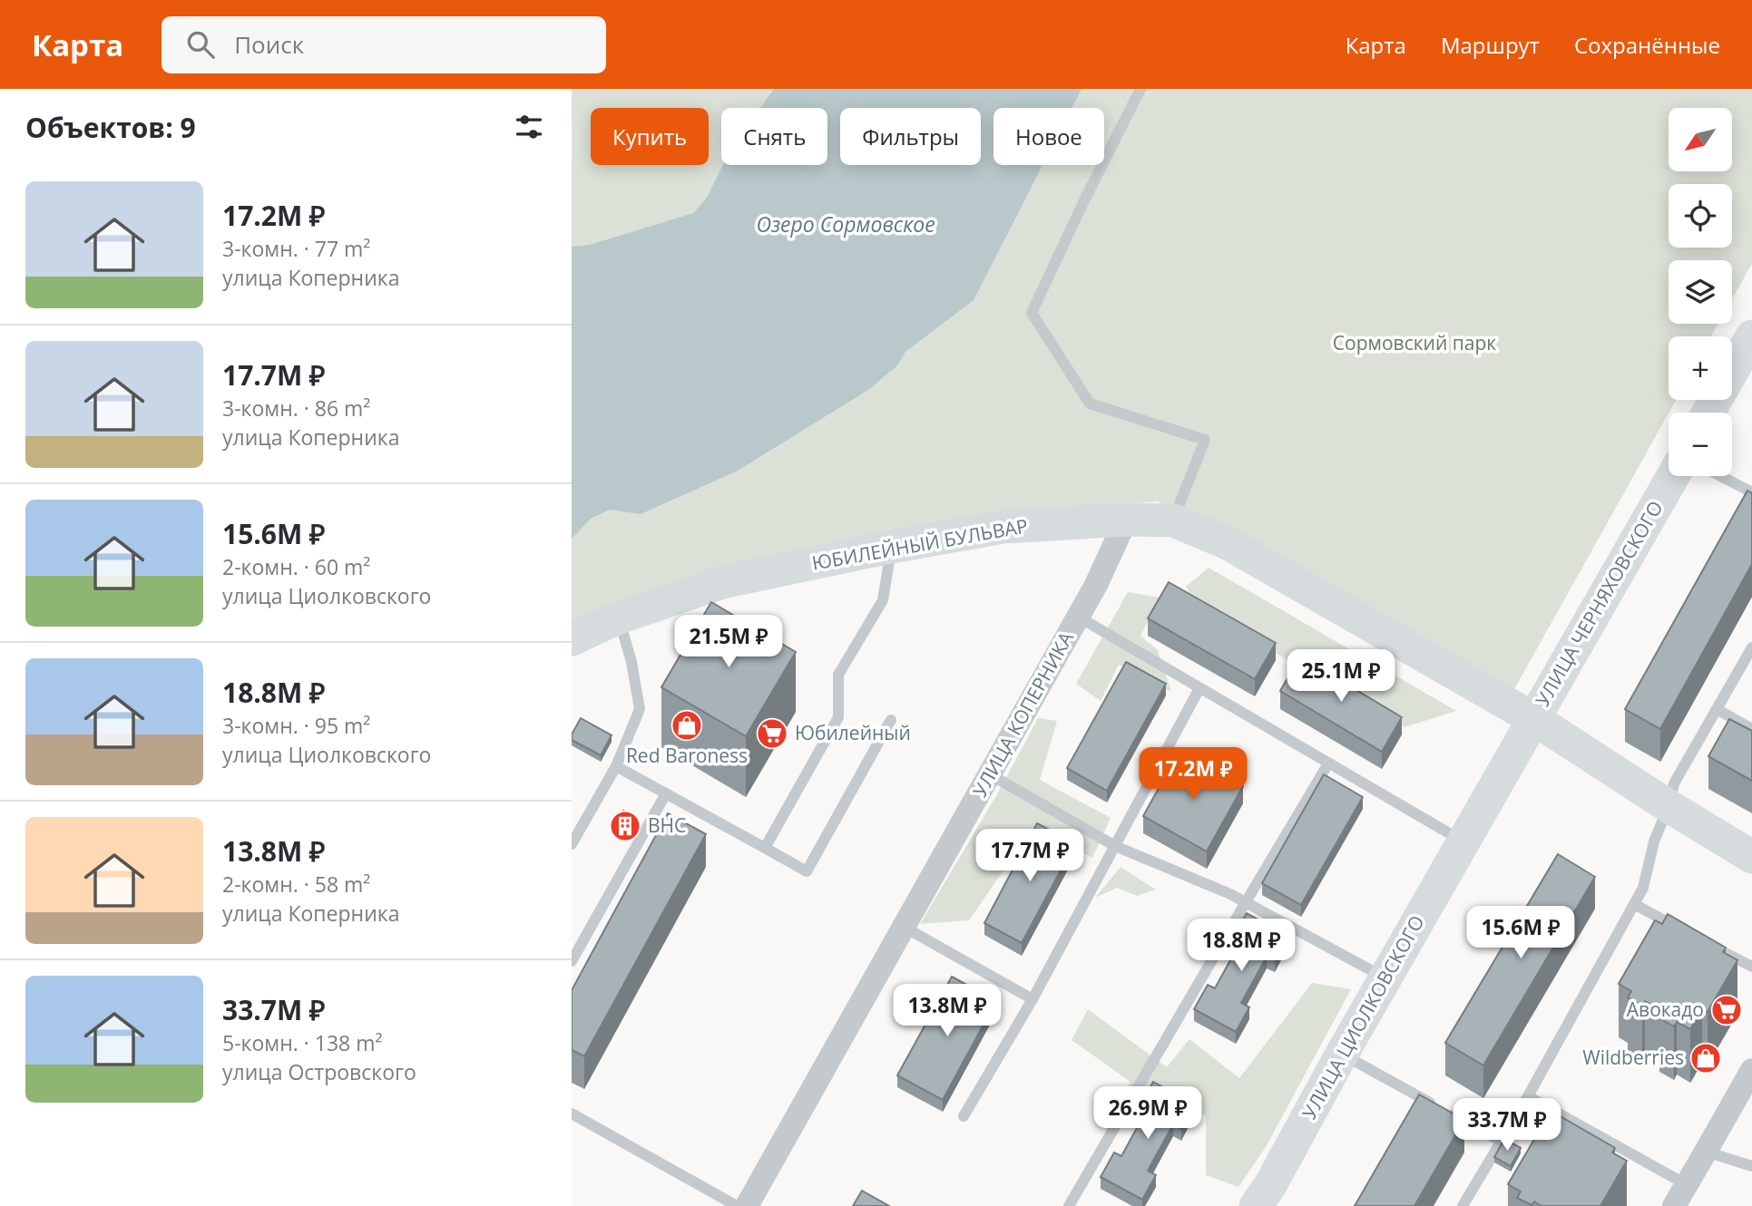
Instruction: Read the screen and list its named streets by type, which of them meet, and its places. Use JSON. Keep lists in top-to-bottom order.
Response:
{
  "streets": {
    "street": [
      "ЮБИЛЕЙНЫЙ БУЛЬВАР",
      "УЛИЦА ЧЕРНЯХОВСКОГО",
      "УЛИЦА КОПЕРНИКА",
      "УЛИЦА ЦИОЛКОВСКОГО"
    ]
  },
  "crossings": [
    ["ЮБИЛЕЙНЫЙ БУЛЬВАР", "УЛИЦА ЧЕРНЯХОВСКОГО"],
    ["ЮБИЛЕЙНЫЙ БУЛЬВАР", "УЛИЦА КОПЕРНИКА"],
    ["ЮБИЛЕЙНЫЙ БУЛЬВАР", "УЛИЦА ЦИОЛКОВСКОГО"],
    ["УЛИЦА ЧЕРНЯХОВСКОГО", "УЛИЦА ЦИОЛКОВСКОГО"]
  ],
  "water": ["Озеро Сормовское"],
  "parks": ["Сормовский парк"],
  "places": {
    "shop": ["Red Baroness", "Wildberries"],
    "supermarket": ["Юбилейный", "Авокадо"],
    "building": ["ВНС"]
  },
  "north": "bottom left",
  "page": {
    "header": "Карта",
    "search": "Поиск",
    "nav": ["Карта", "Маршрут", "Сохранённые"],
    "heading": "Объектов: 9",
    "map_buttons": ["+", "−"],
    "chip": [
      "Купить",
      "Снять",
      "Фильтры",
      "Новое"
    ],
    "list": [
      {
        "name": "17.2M ₽",
        "note": "3-комн. · 77 m² · улица Коперника"
      },
      {
        "name": "17.7M ₽",
        "note": "3-комн. · 86 m² · улица Коперника"
      },
      {
        "name": "15.6M ₽",
        "note": "2-комн. · 60 m² · улица Циолковского"
      },
      {
        "name": "18.8M ₽",
        "note": "3-комн. · 95 m² · улица Циолковского"
      },
      {
        "name": "13.8M ₽",
        "note": "2-комн. · 58 m² · улица Коперника"
      },
      {
        "name": "33.7M ₽",
        "note": "5-комн. · 138 m² · улица Островского"
      }
    ],
    "price": [
      "21.5M ₽",
      "25.1M ₽",
      "17.2M ₽",
      "17.7M ₽",
      "15.6M ₽",
      "18.8M ₽",
      "13.8M ₽",
      "26.9M ₽",
      "33.7M ₽"
    ]
  }
}
